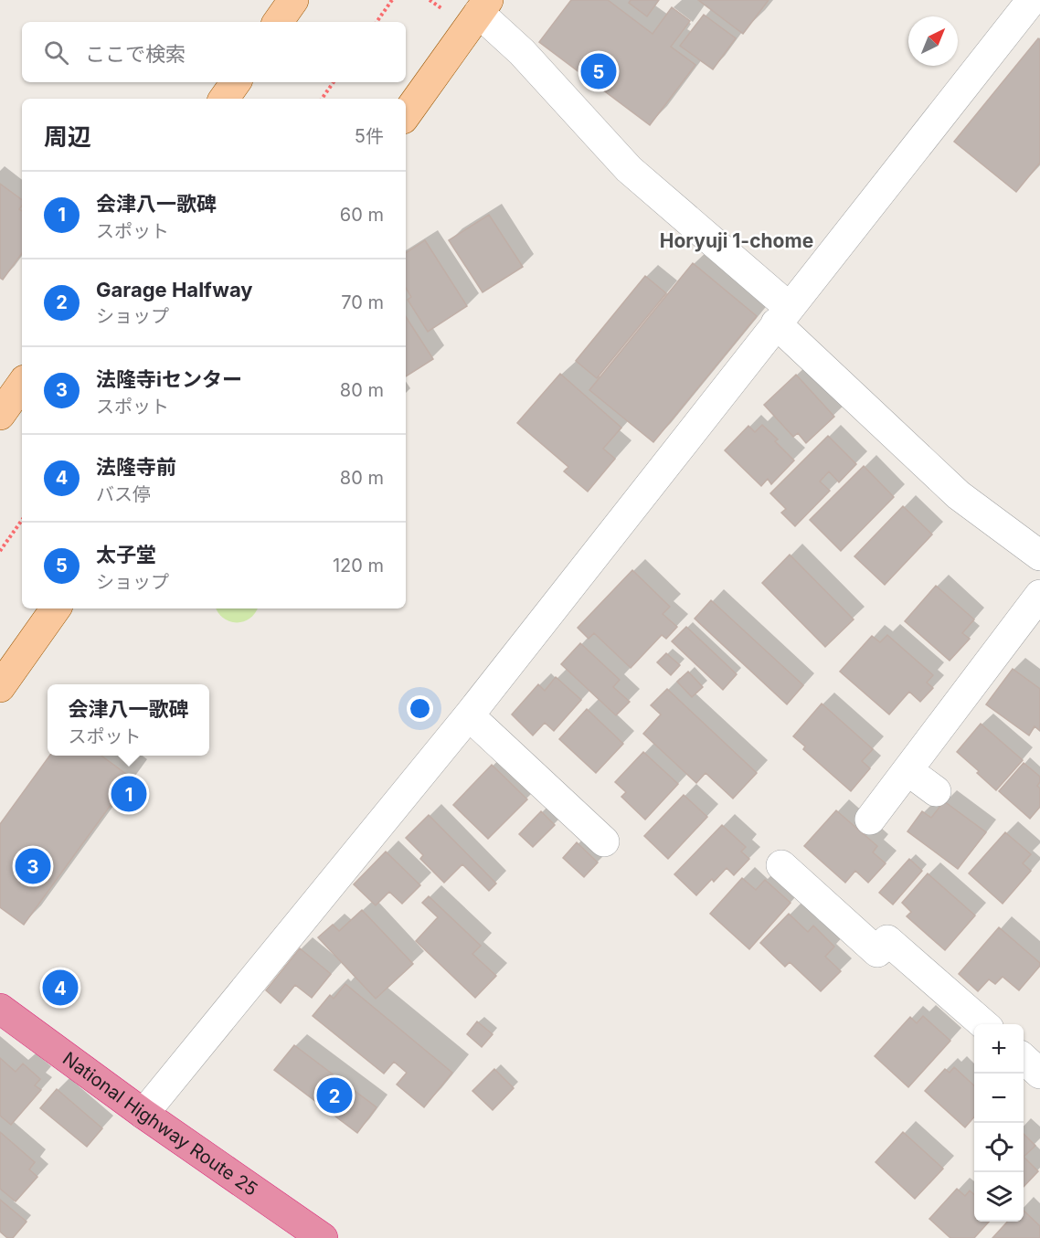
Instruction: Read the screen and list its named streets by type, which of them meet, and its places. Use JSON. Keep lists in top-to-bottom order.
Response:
{
  "streets": {
    "highway": ["National Highway Route 25"]
  },
  "districts": ["Horyuji 1-chome"],
  "north": "top right",
  "page": {
    "search": "ここで検索",
    "pins": [
      "5",
      "1",
      "3",
      "4",
      "2"
    ],
    "heading": ["周辺", "5件"],
    "list": [
      {
        "mark": "1",
        "name": "会津八一歌碑",
        "note": "スポット",
        "value": "60 m"
      },
      {
        "mark": "2",
        "name": "Garage Halfway",
        "note": "ショップ",
        "value": "70 m"
      },
      {
        "mark": "3",
        "name": "法隆寺iセンター",
        "note": "スポット",
        "value": "80 m"
      },
      {
        "mark": "4",
        "name": "法隆寺前",
        "note": "バス停",
        "value": "80 m"
      },
      {
        "mark": "5",
        "name": "太子堂",
        "note": "ショップ",
        "value": "120 m"
      }
    ],
    "popup": ["会津八一歌碑", "スポット"],
    "map_buttons": ["+", "−"]
  }
}
